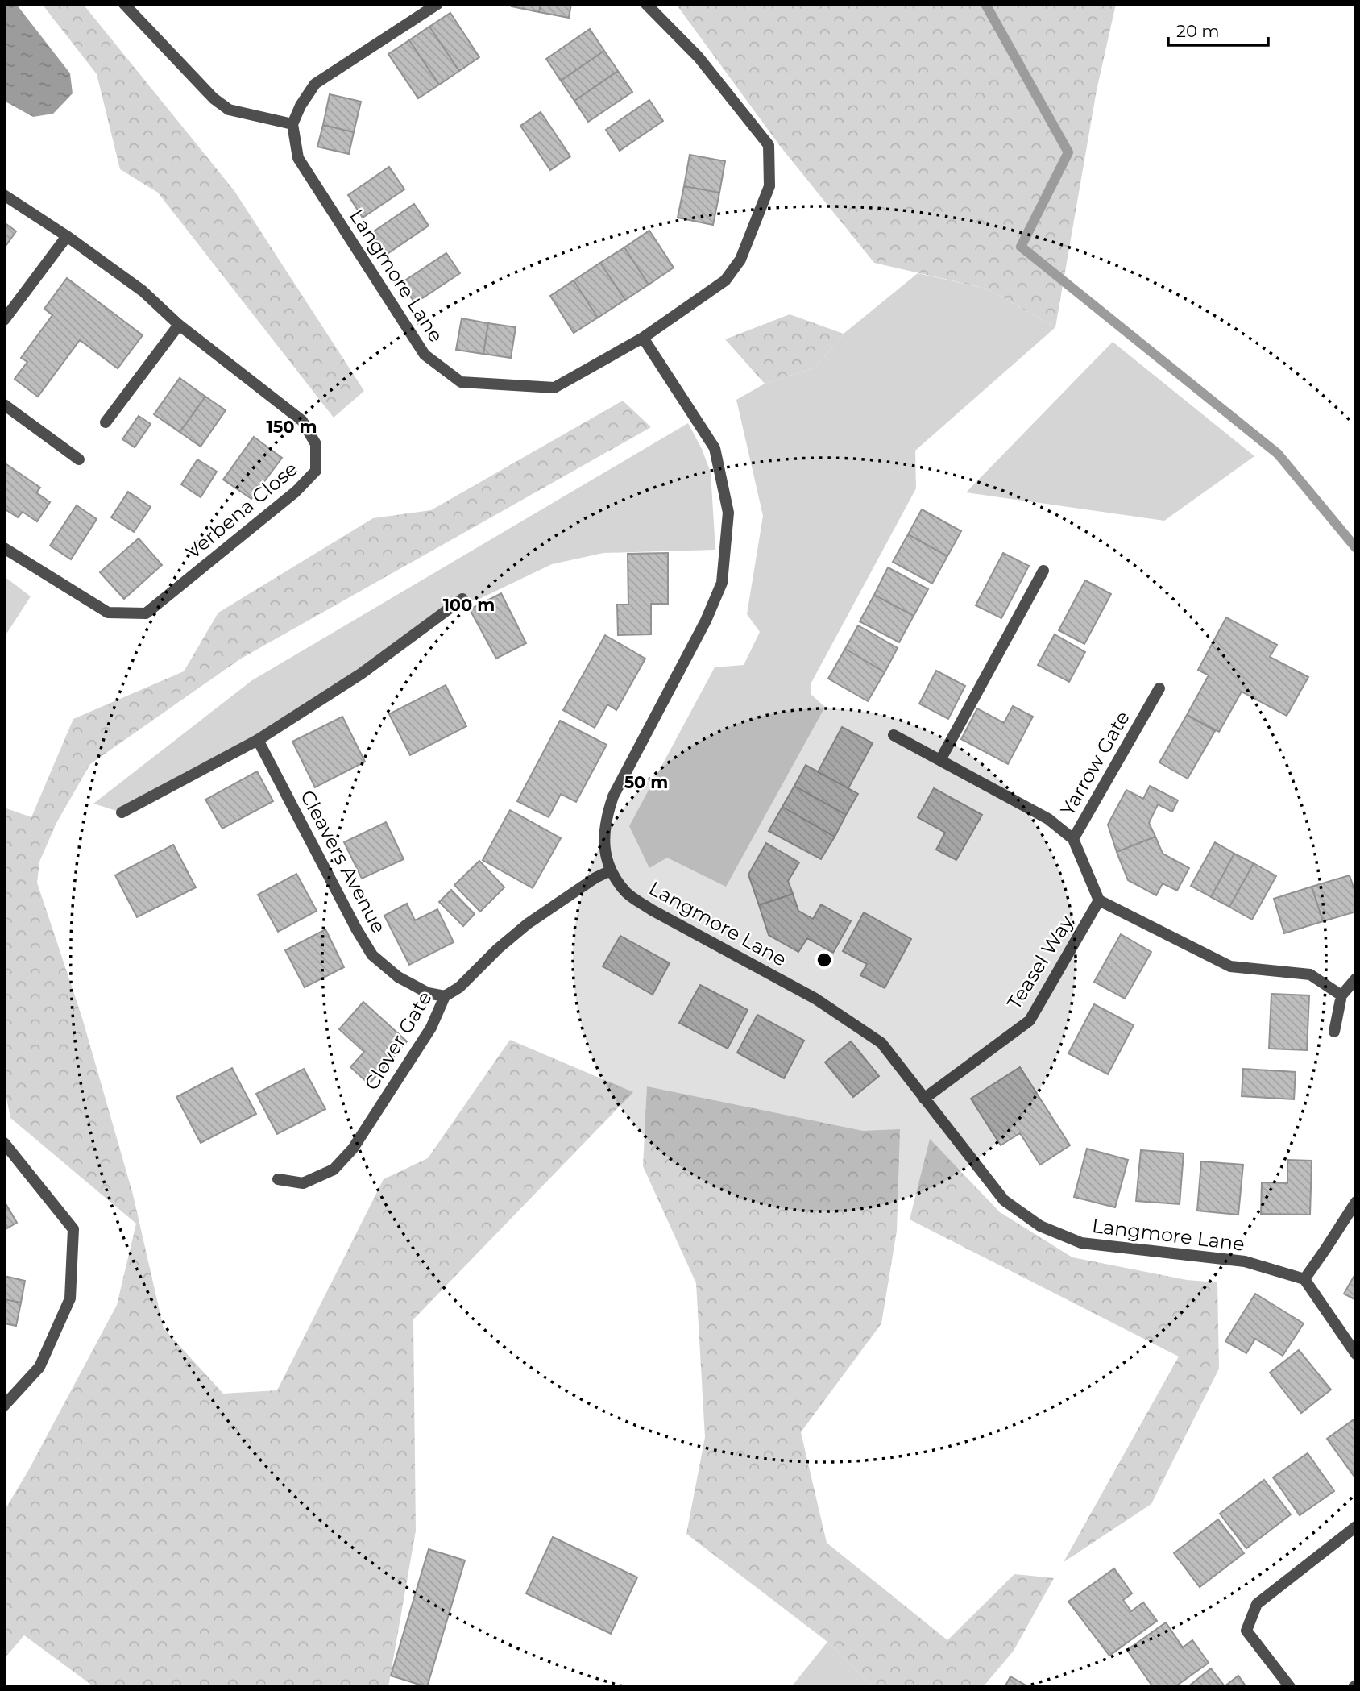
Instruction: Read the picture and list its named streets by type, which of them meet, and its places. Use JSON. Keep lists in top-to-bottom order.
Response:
{
  "streets": {
    "street": [
      "Langmore Lane",
      "Verbena Close",
      "Yarrow Gate",
      "Cleavers Avenue",
      "Teasel Way",
      "Clover Gate"
    ]
  },
  "crossings": [
    ["Langmore Lane", "Teasel Way"],
    ["Langmore Lane", "Clover Gate"],
    ["Cleavers Avenue", "Clover Gate"]
  ],
  "scale_bar": "20 m",
  "rings": ["150 m", "100 m", "50 m"]
}
